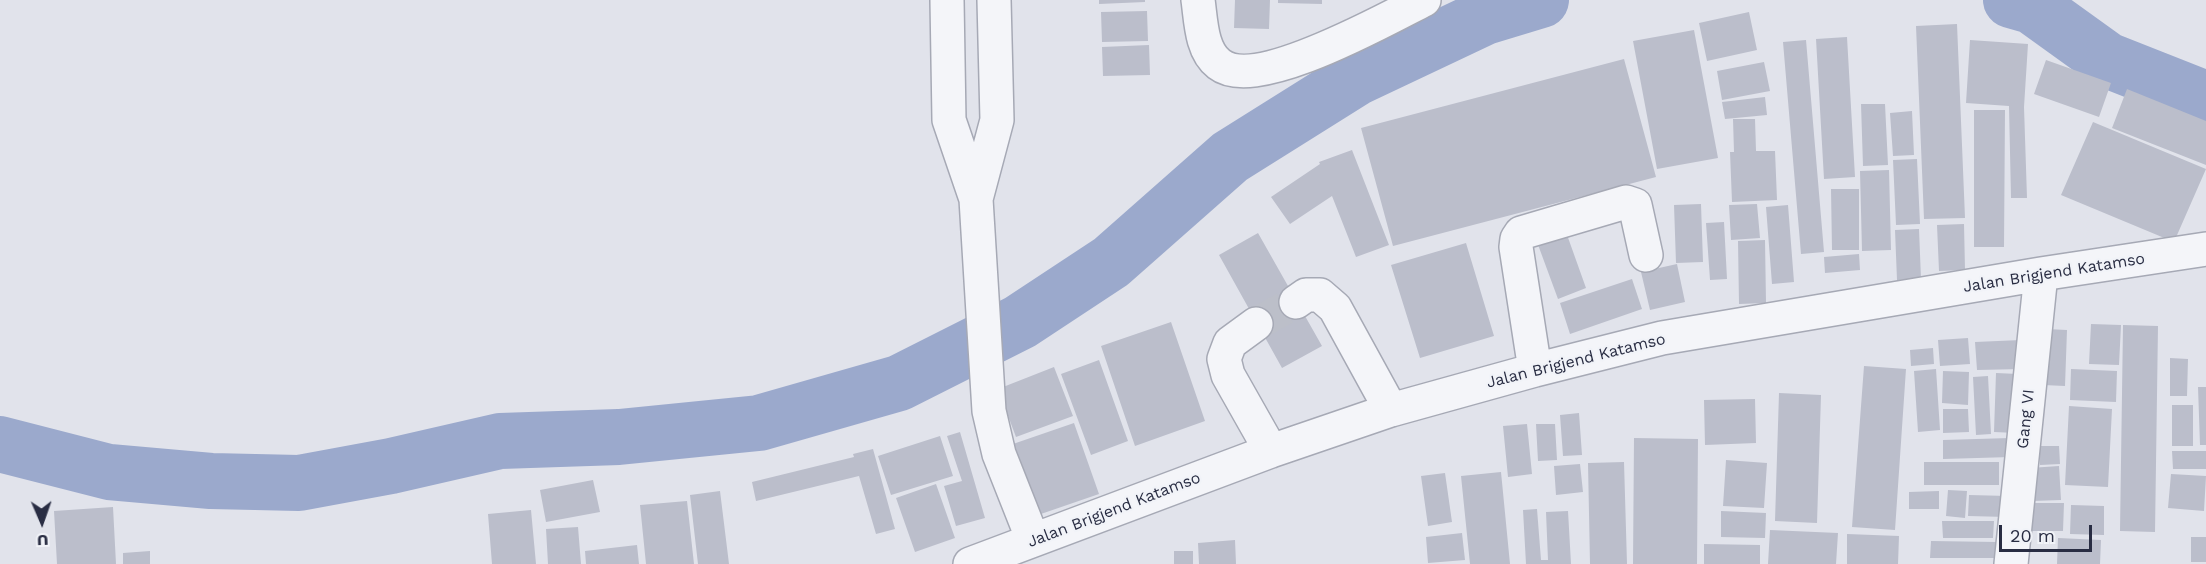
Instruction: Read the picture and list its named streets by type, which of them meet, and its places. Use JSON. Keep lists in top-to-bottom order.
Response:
{
  "streets": {
    "street": ["Jalan Brigjend Katamso", "Gang VI"]
  },
  "crossings": [
    ["Jalan Brigjend Katamso", "Gang VI"]
  ],
  "scale_bar": "20 m",
  "north": "bottom"
}
